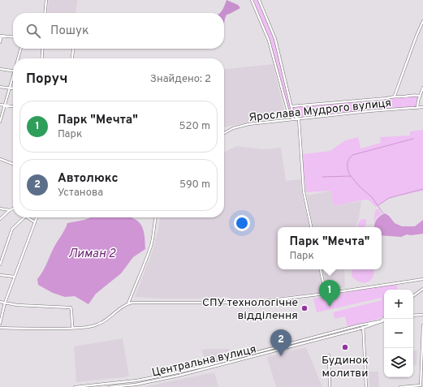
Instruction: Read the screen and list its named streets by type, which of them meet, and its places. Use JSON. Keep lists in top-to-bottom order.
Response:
{
  "streets": {
    "street": ["Ярослава Мудрого вулиця", "Центральна вулиця"]
  },
  "water": ["Лиман 2"],
  "places": ["СПУ технологічне відділення", "Будинок молитви"],
  "page": {
    "search": "Пошук",
    "heading": ["Поруч", "Знайдено: 2"],
    "list": [
      {
        "mark": "1",
        "name": "Парк \"Мечта\"",
        "note": "Парк",
        "value": "520 m"
      },
      {
        "mark": "2",
        "name": "Автолюкс",
        "note": "Установа",
        "value": "590 m"
      }
    ],
    "popup": ["Парк \"Мечта\"", "Парк"],
    "pins": ["1", "2"],
    "map_buttons": ["+", "−"]
  }
}
